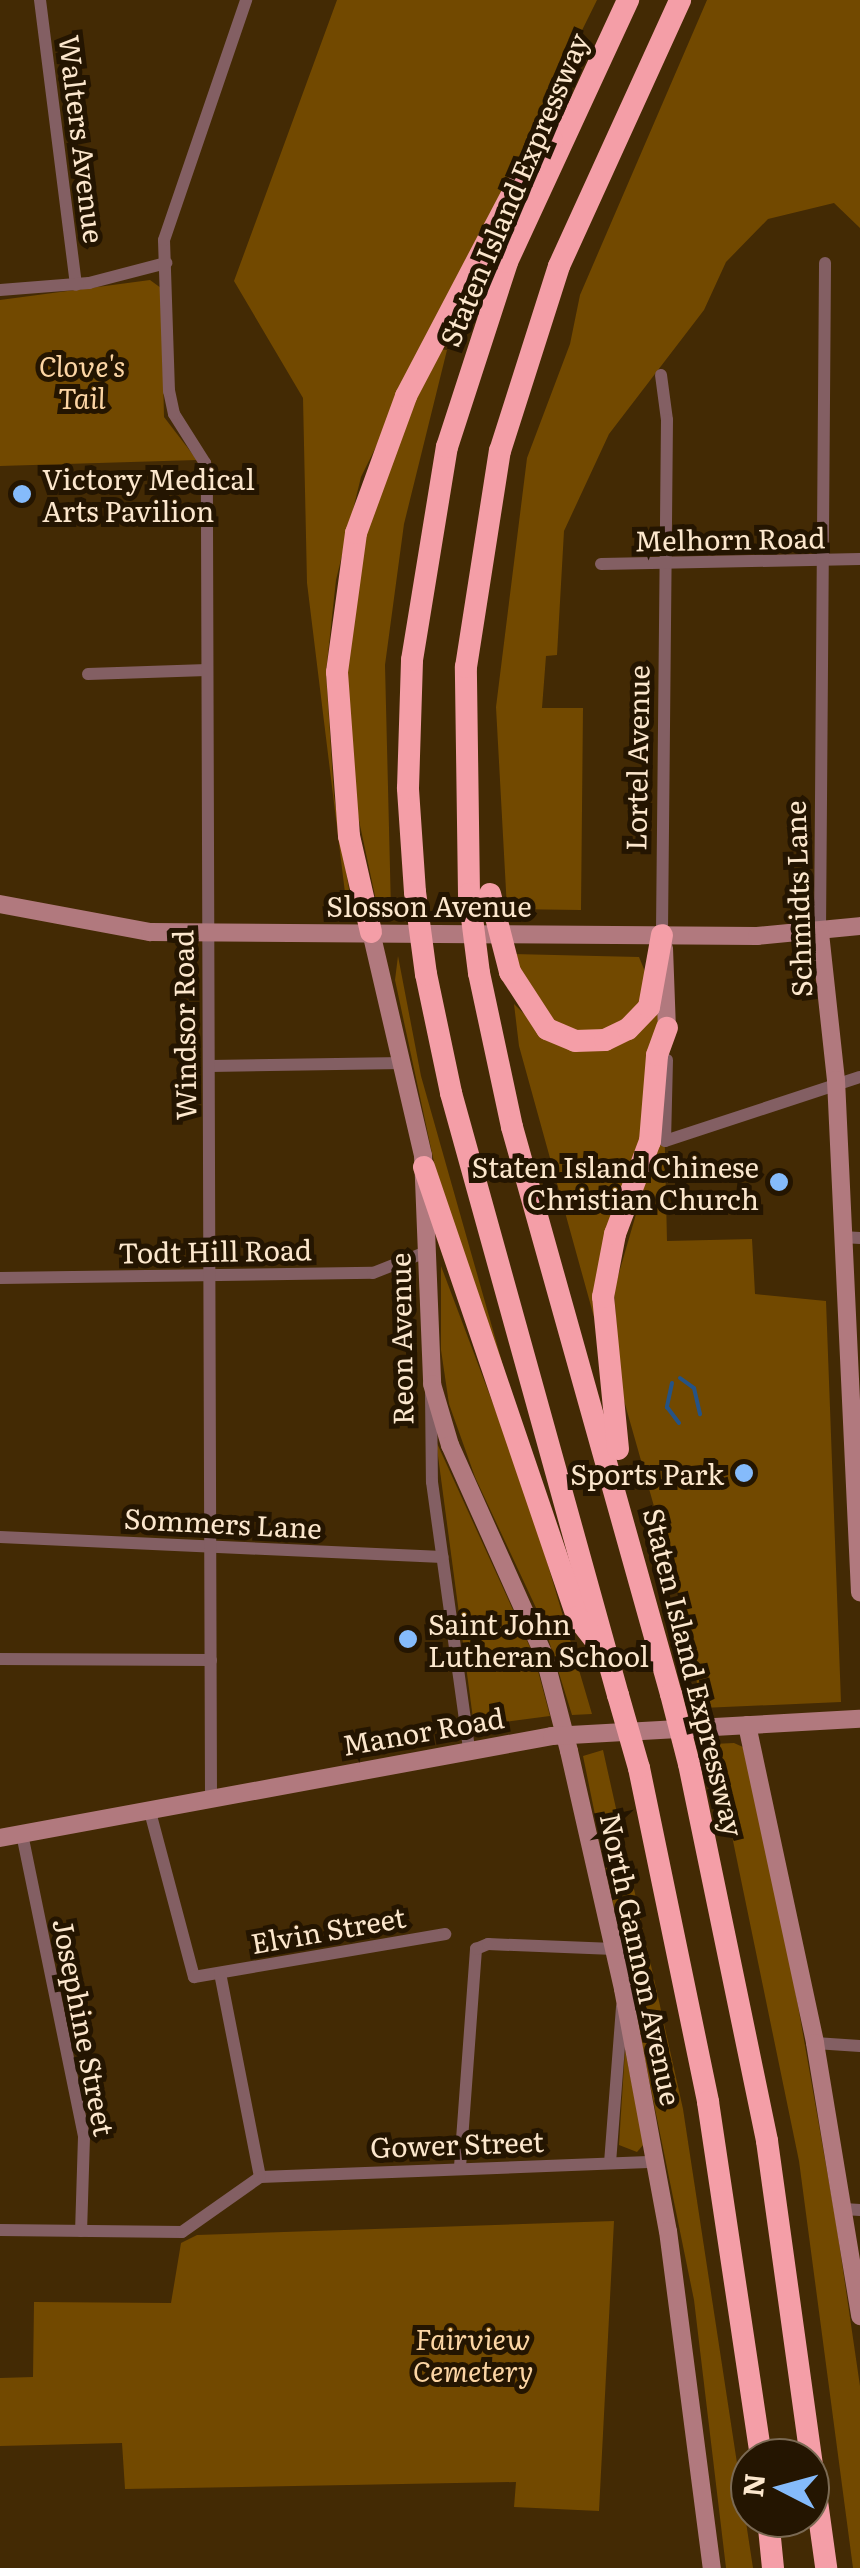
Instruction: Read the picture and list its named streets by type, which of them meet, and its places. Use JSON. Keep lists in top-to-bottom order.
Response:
{
  "streets": {
    "highway": ["Staten Island Expressway"],
    "main road": [
      "Lortel Avenue",
      "Schmidts Lane",
      "Slosson Avenue",
      "Reon Avenue",
      "Manor Road",
      "North Gannon Avenue"
    ],
    "street": [
      "Walters Avenue",
      "Melhorn Road",
      "Windsor Road",
      "Todt Hill Road",
      "Sommers Lane",
      "Elvin Street",
      "Josephine Street",
      "Gower Street"
    ]
  },
  "crossings": [
    ["Melhorn Road", "Lortel Avenue"],
    ["Melhorn Road", "Schmidts Lane"],
    ["Lortel Avenue", "Schmidts Lane"],
    ["Lortel Avenue", "Slosson Avenue"],
    ["Schmidts Lane", "Slosson Avenue"],
    ["Slosson Avenue", "Windsor Road"],
    ["Slosson Avenue", "Reon Avenue"],
    ["Windsor Road", "Todt Hill Road"],
    ["Windsor Road", "Sommers Lane"],
    ["Windsor Road", "Manor Road"],
    ["Todt Hill Road", "Reon Avenue"],
    ["Reon Avenue", "Sommers Lane"],
    ["Reon Avenue", "Manor Road"],
    ["Reon Avenue", "North Gannon Avenue"],
    ["Manor Road", "North Gannon Avenue"],
    ["Manor Road", "Josephine Street"],
    ["North Gannon Avenue", "Gower Street"]
  ],
  "parks": ["Clove's Tail", "Fairview Cemetery"],
  "places": [
    "Victory Medical Arts Pavilion",
    "Staten Island Chinese Christian Church",
    "Sports Park",
    "Saint John Lutheran School"
  ],
  "north": "left"
}
